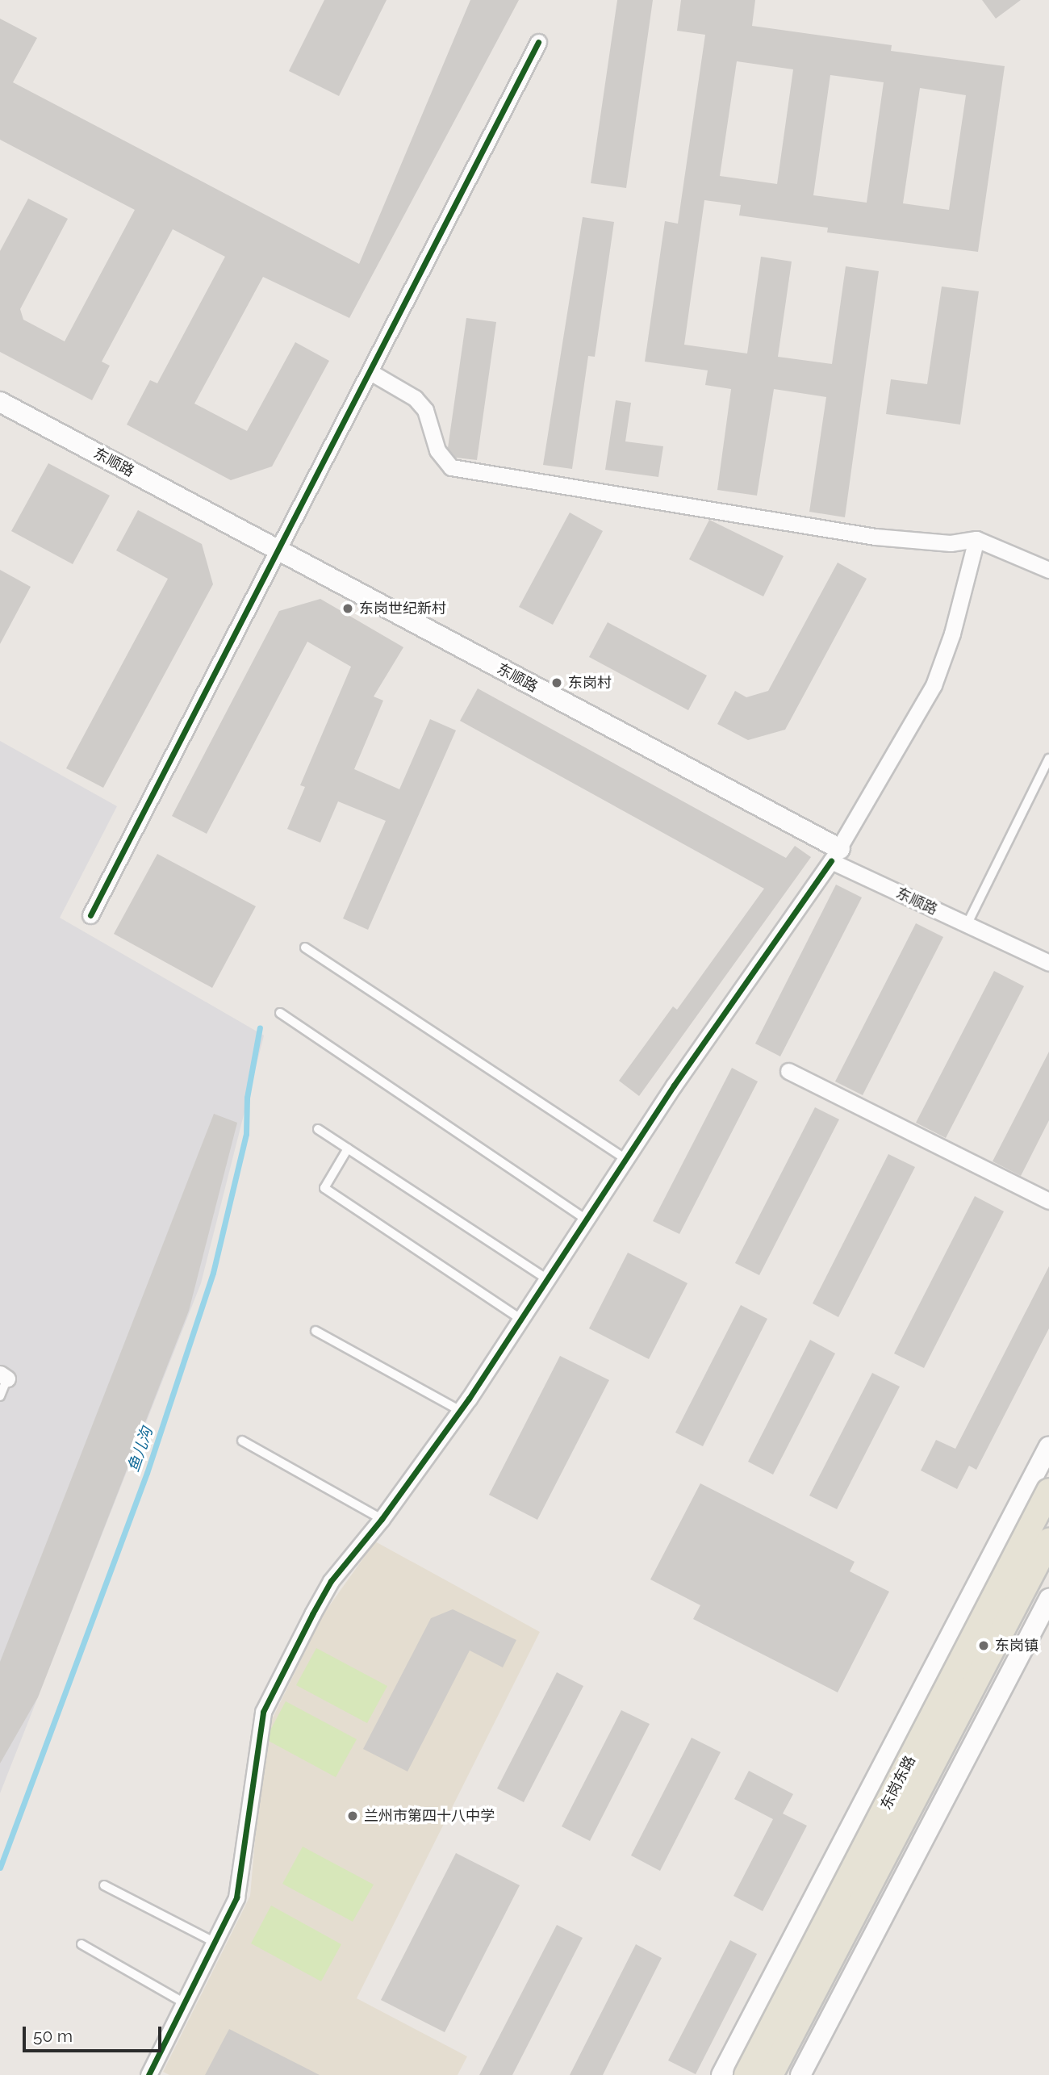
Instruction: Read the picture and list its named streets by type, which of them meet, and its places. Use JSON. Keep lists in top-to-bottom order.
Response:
{
  "streets": {
    "main road": ["东岗东路"],
    "street": ["东顺路"]
  },
  "water": ["鱼儿沟"],
  "places": [
    "东岗世纪新村",
    "东岗村",
    "东岗镇",
    "兰州市第四十八中学"
  ],
  "scale_bar": "50 m"
}
